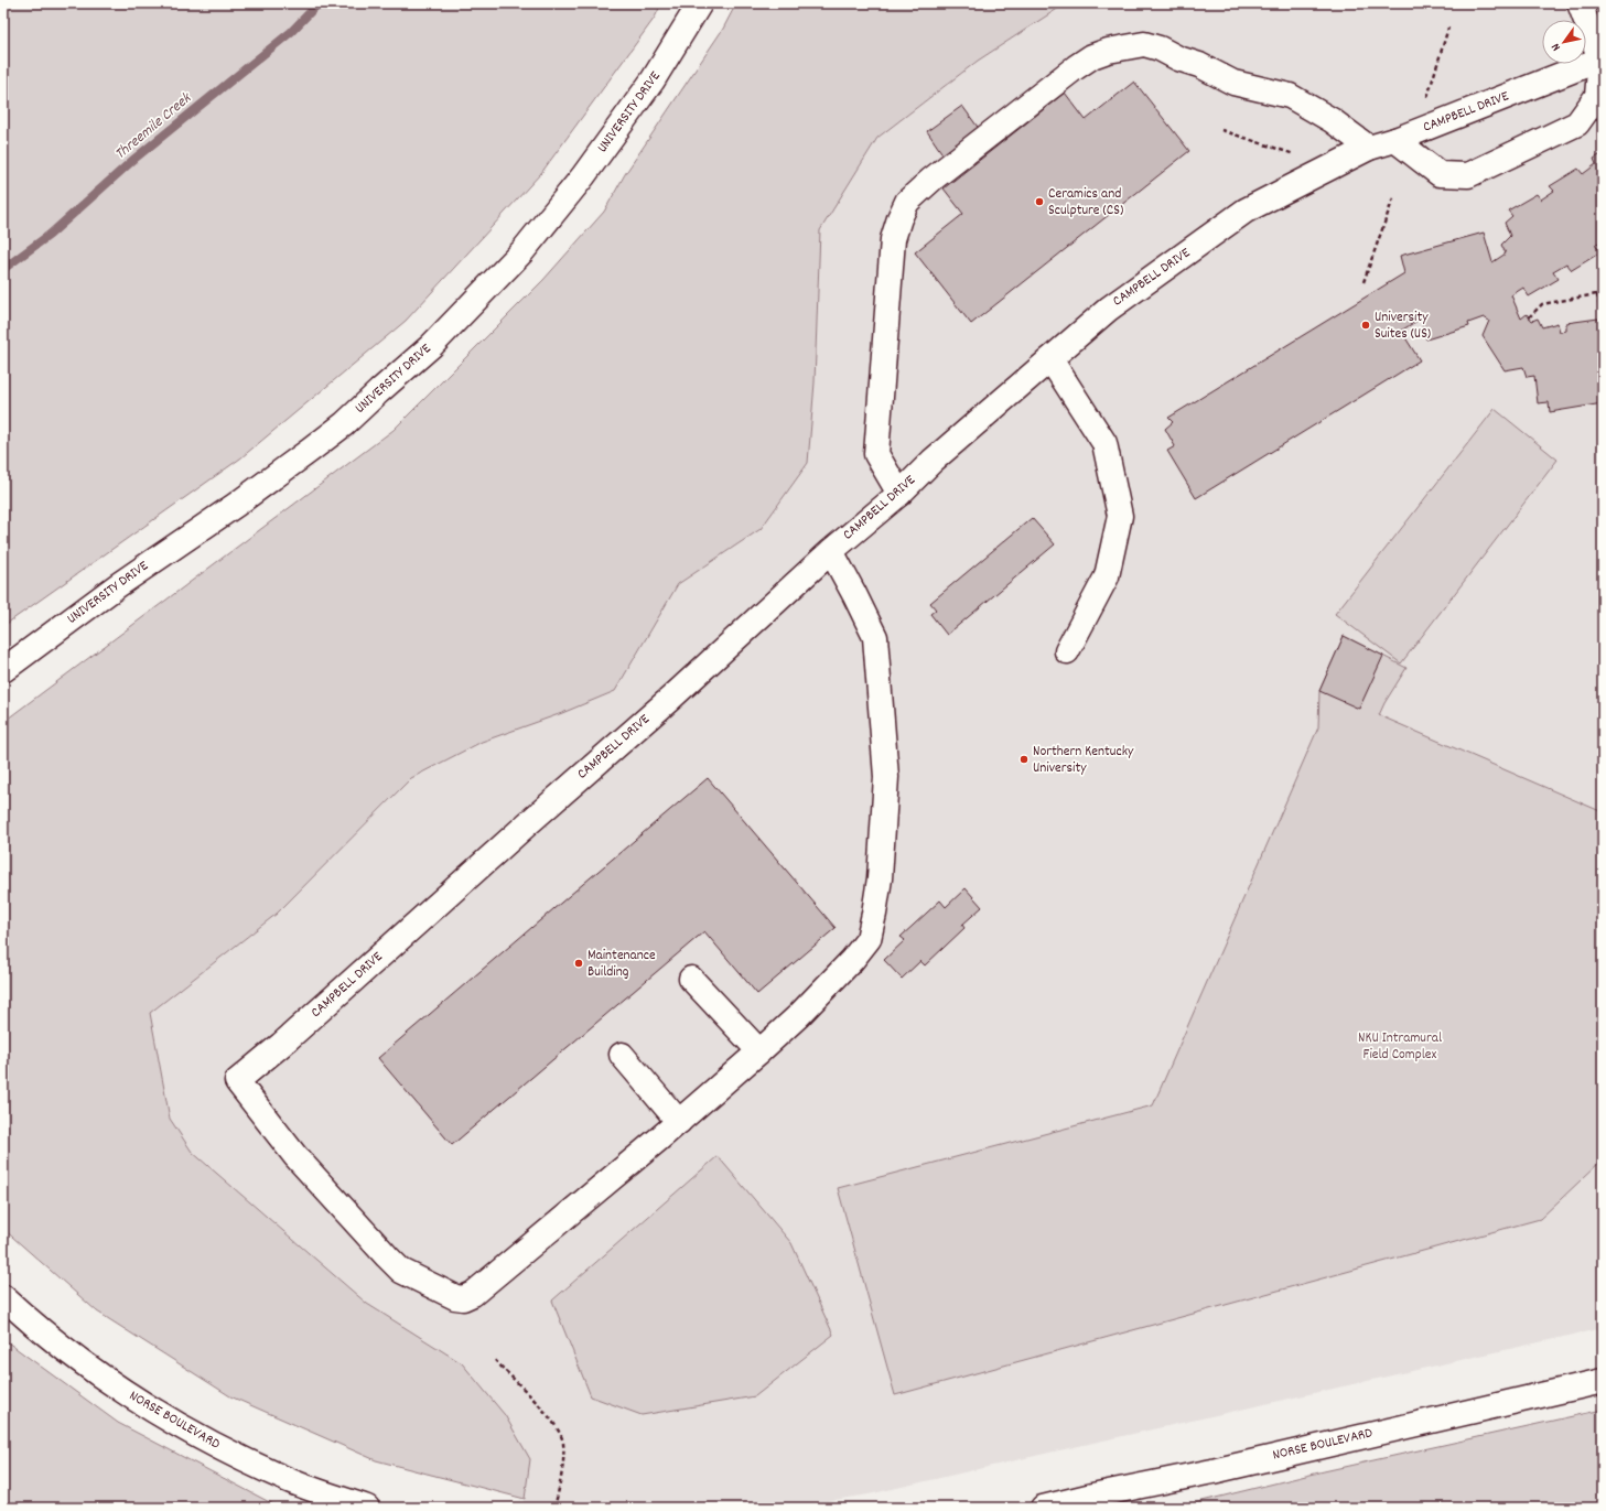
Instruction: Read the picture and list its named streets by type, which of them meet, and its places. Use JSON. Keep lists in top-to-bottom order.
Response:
{
  "streets": {
    "street": ["UNIVERSITY DRIVE", "CAMPBELL DRIVE", "NORSE BOULEVARD"]
  },
  "water": ["Threemile Creek"],
  "parks": ["NKU Intramural Field Complex"],
  "places": [
    "Ceramics and Sculpture (CS)",
    "University Suites (US)",
    "Northern Kentucky University",
    "Maintenance Building"
  ],
  "north": "bottom left"
}
